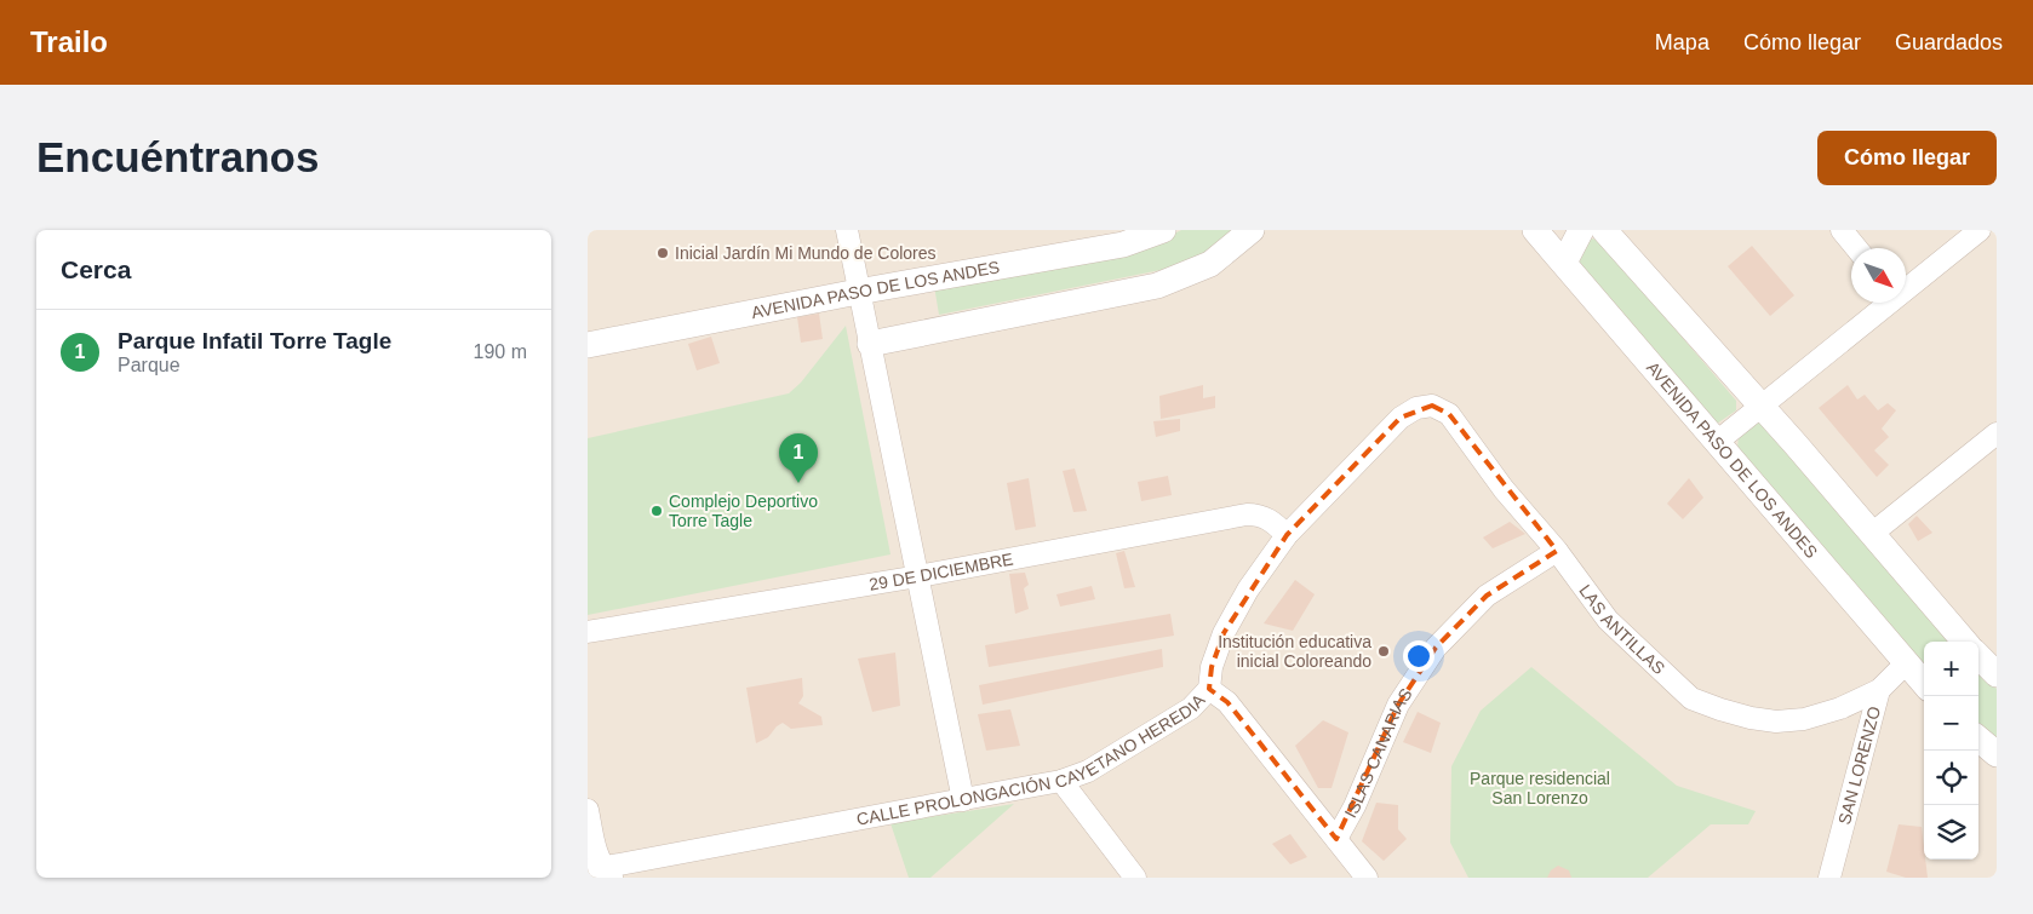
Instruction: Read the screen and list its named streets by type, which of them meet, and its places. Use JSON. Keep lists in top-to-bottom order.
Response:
{
  "streets": {
    "street": [
      "AVENIDA PASO DE LOS ANDES",
      "29 DE DICIEMBRE",
      "LAS ANTILLAS",
      "ISLAS CANARIAS",
      "CALLE PROLONGACIÓN CAYETANO HEREDIA",
      "SAN LORENZO"
    ]
  },
  "crossings": [
    ["AVENIDA PASO DE LOS ANDES", "SAN LORENZO"],
    ["29 DE DICIEMBRE", "CALLE PROLONGACIÓN CAYETANO HEREDIA"],
    ["LAS ANTILLAS", "ISLAS CANARIAS"],
    ["LAS ANTILLAS", "CALLE PROLONGACIÓN CAYETANO HEREDIA"],
    ["LAS ANTILLAS", "SAN LORENZO"]
  ],
  "parks": ["Parque residencial San Lorenzo"],
  "places": ["Inicial Jardín Mi Mundo de Colores", "Complejo Deportivo Torre Tagle", "Institución educativa inicial Coloreando"],
  "north": "bottom right",
  "page": {
    "header": "Trailo",
    "nav": ["Mapa", "Cómo llegar", "Guardados"],
    "buttons": "Cómo llegar",
    "title": "Encuéntranos",
    "heading": "Cerca",
    "list": [
      {
        "mark": "1",
        "name": "Parque Infatil Torre Tagle",
        "note": "Parque",
        "value": "190 m"
      }
    ],
    "pins": "1",
    "map_buttons": ["+", "−"]
  }
}
